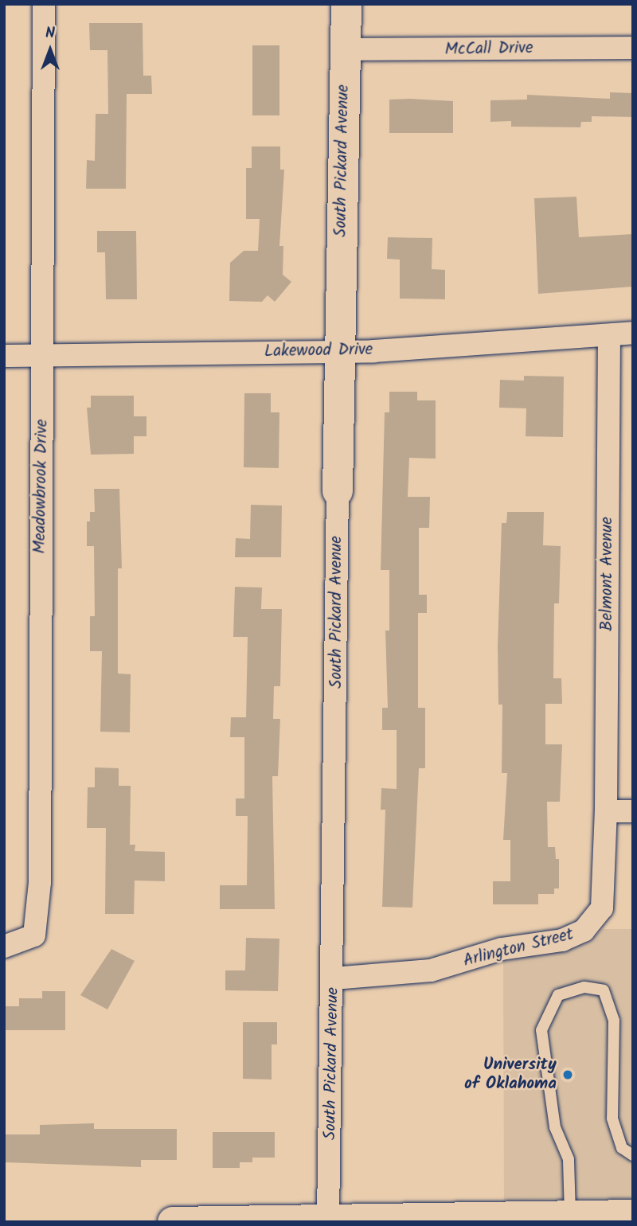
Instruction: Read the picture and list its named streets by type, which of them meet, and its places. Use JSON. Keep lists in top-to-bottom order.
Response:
{
  "streets": {
    "street": [
      "McCall Drive",
      "South Pickard Avenue",
      "Lakewood Drive",
      "Meadowbrook Drive",
      "Belmont Avenue",
      "Arlington Street"
    ]
  },
  "crossings": [
    ["McCall Drive", "South Pickard Avenue"],
    ["South Pickard Avenue", "Lakewood Drive"],
    ["South Pickard Avenue", "Arlington Street"],
    ["Lakewood Drive", "Meadowbrook Drive"],
    ["Lakewood Drive", "Belmont Avenue"],
    ["Belmont Avenue", "Arlington Street"]
  ],
  "places": ["University of Oklahoma"],
  "north": "top"
}
